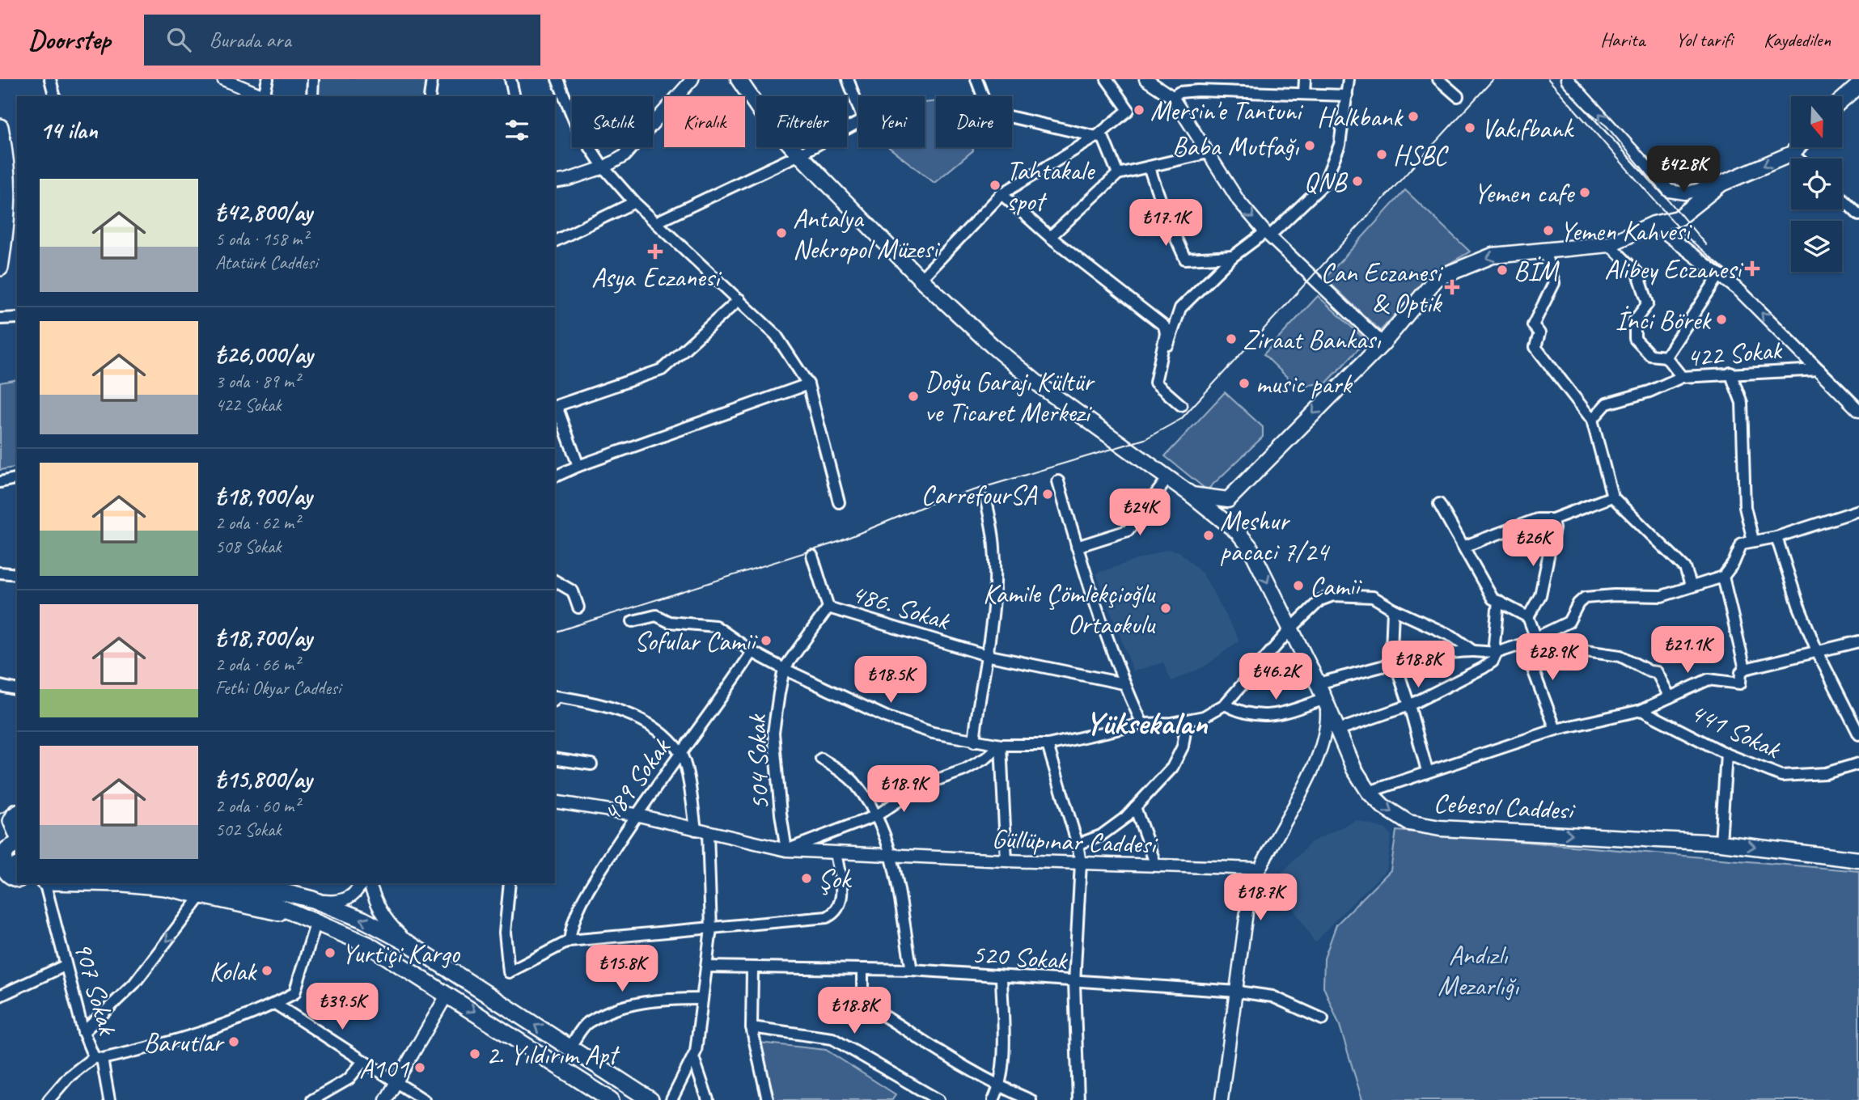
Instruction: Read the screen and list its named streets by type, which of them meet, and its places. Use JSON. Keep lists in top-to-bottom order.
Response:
{
  "streets": {
    "main road": ["Cebesol Caddesi"],
    "street": [
      "422 Sokak",
      "486. Sokak",
      "441 Sokak",
      "504 Sokak",
      "489 Sokak",
      "Güllüpınar Caddesi",
      "520 Sokak",
      "907 Sokak"
    ]
  },
  "crossings": [
    ["486. Sokak", "504 Sokak"],
    ["504 Sokak", "Güllüpınar Caddesi"],
    ["489 Sokak", "Güllüpınar Caddesi"]
  ],
  "one_way": ["Cebesol Caddesi"],
  "districts": ["Yüksekalan"],
  "parks": ["Andızlı Mezarlığı"],
  "places": {
    "other": [
      "Mersin'e Tantuni",
      "Halkbank",
      "Vakıfbank",
      "Baba Mutfağı",
      "HSBC",
      "QNB",
      "Tahtakale spot",
      "Yemen cafe",
      "Yemen Kahvesi",
      "Antalya Nekropol Müzesi",
      "BİM",
      "İnci Börek",
      "Ziraat Bankası",
      "music park",
      "Doğu Garajı Kültür ve Ticaret Merkezi",
      "CarrefourSA",
      "Meshur pacaci 7/24",
      "Camii",
      "Kamile Çömlekçioğlu Ortaokulu",
      "Sofular Camii",
      "Şok",
      "Yurtiçi Kargo",
      "Kolak",
      "Barutlar",
      "2. Yıldırım Apt",
      "A101"
    ],
    "health": ["Asya Eczanesi", "Alibey Eczanesi", "Can Eczanesi & Optik"]
  },
  "north": "bottom",
  "page": {
    "header": "Doorstep",
    "search": "Burada ara",
    "nav": ["Harita", "Yol tarifi", "Kaydedilen"],
    "chip": [
      "Satılık",
      "Kiralık",
      "Filtreler",
      "Yeni",
      "Daire"
    ],
    "heading": "14 ilan",
    "price": [
      "₺42.8K",
      "₺17.1K",
      "₺24K",
      "₺26K",
      "₺21.1K",
      "₺28.9K",
      "₺18.8K",
      "₺46.2K",
      "₺18.5K",
      "₺18.9K",
      "₺18.7K",
      "₺15.8K",
      "₺39.5K",
      "₺18.8K"
    ],
    "list": [
      {
        "name": "₺42,800/ay",
        "note": "5 oda · 158 m² · Atatürk Caddesi"
      },
      {
        "name": "₺26,000/ay",
        "note": "3 oda · 89 m² · 422 Sokak"
      },
      {
        "name": "₺18,900/ay",
        "note": "2 oda · 62 m² · 508 Sokak"
      },
      {
        "name": "₺18,700/ay",
        "note": "2 oda · 66 m² · Fethi Okyar Caddesi"
      },
      {
        "name": "₺15,800/ay",
        "note": "2 oda · 60 m² · 502 Sokak"
      }
    ]
  }
}
